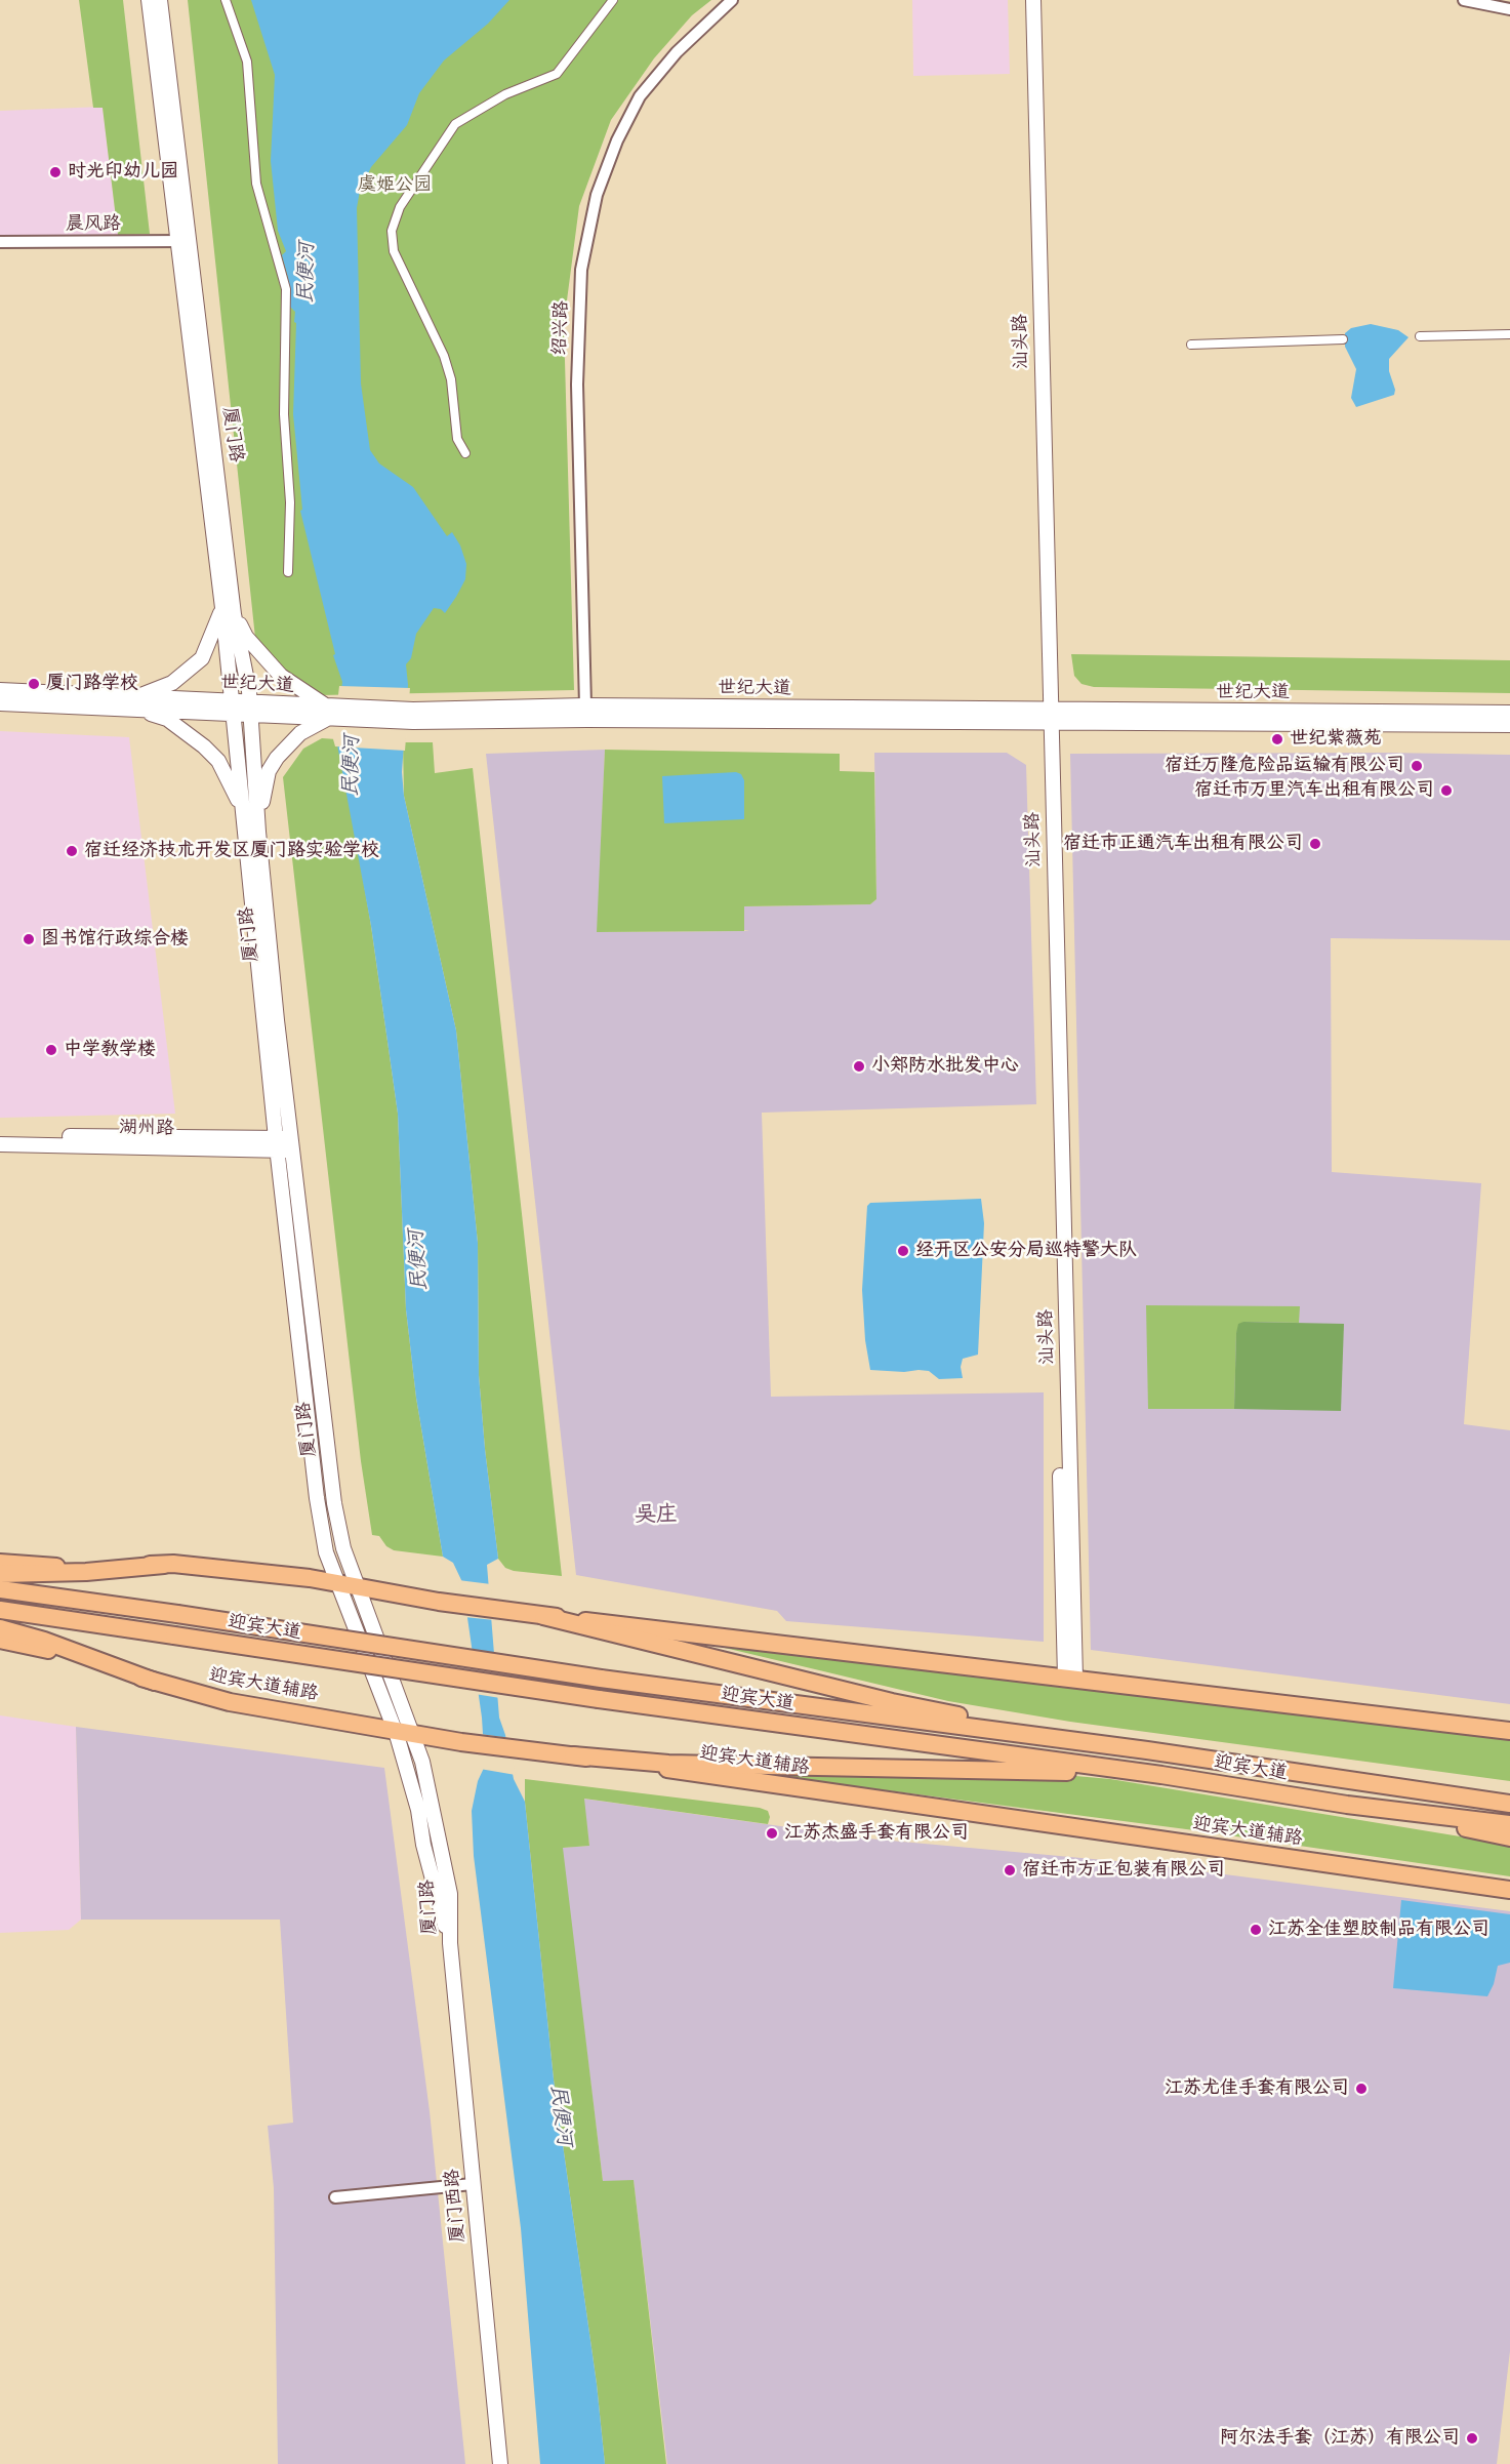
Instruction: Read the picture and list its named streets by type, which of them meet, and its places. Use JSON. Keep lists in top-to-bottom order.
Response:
{
  "streets": {
    "main road": ["迎宾大道", "迎宾大道辅路"],
    "street": [
      "晨风路",
      "绍兴路",
      "汕头路",
      "厦门路",
      "世纪大道",
      "湖州路",
      "厦门西路"
    ]
  },
  "crossings": [
    ["晨风路", "厦门路"],
    ["绍兴路", "世纪大道"],
    ["汕头路", "世纪大道"],
    ["厦门路", "世纪大道"],
    ["厦门路", "湖州路"],
    ["厦门路", "迎宾大道辅路"],
    ["厦门路", "厦门西路"]
  ],
  "districts": ["吴庄"],
  "water": ["民便河"],
  "parks": ["虞姬公园"],
  "places": [
    "时光印幼儿园",
    "厦门路学校",
    "世纪紫薇苑",
    "宿迁万隆危险品运输有限公司",
    "宿迁市万里汽车出租有限公司",
    "宿迁市正通汽车出租有限公司",
    "宿迁经济技术开发区厦门路实验学校",
    "图书馆行政综合楼",
    "中学教学楼",
    "小郑防水批发中心",
    "经开区公安分局巡特警大队",
    "江苏杰盛手套有限公司",
    "宿迁市方正包装有限公司",
    "江苏全佳塑胶制品有限公司",
    "江苏尤佳手套有限公司",
    "阿尔法手套（江苏）有限公司"
  ]
}
